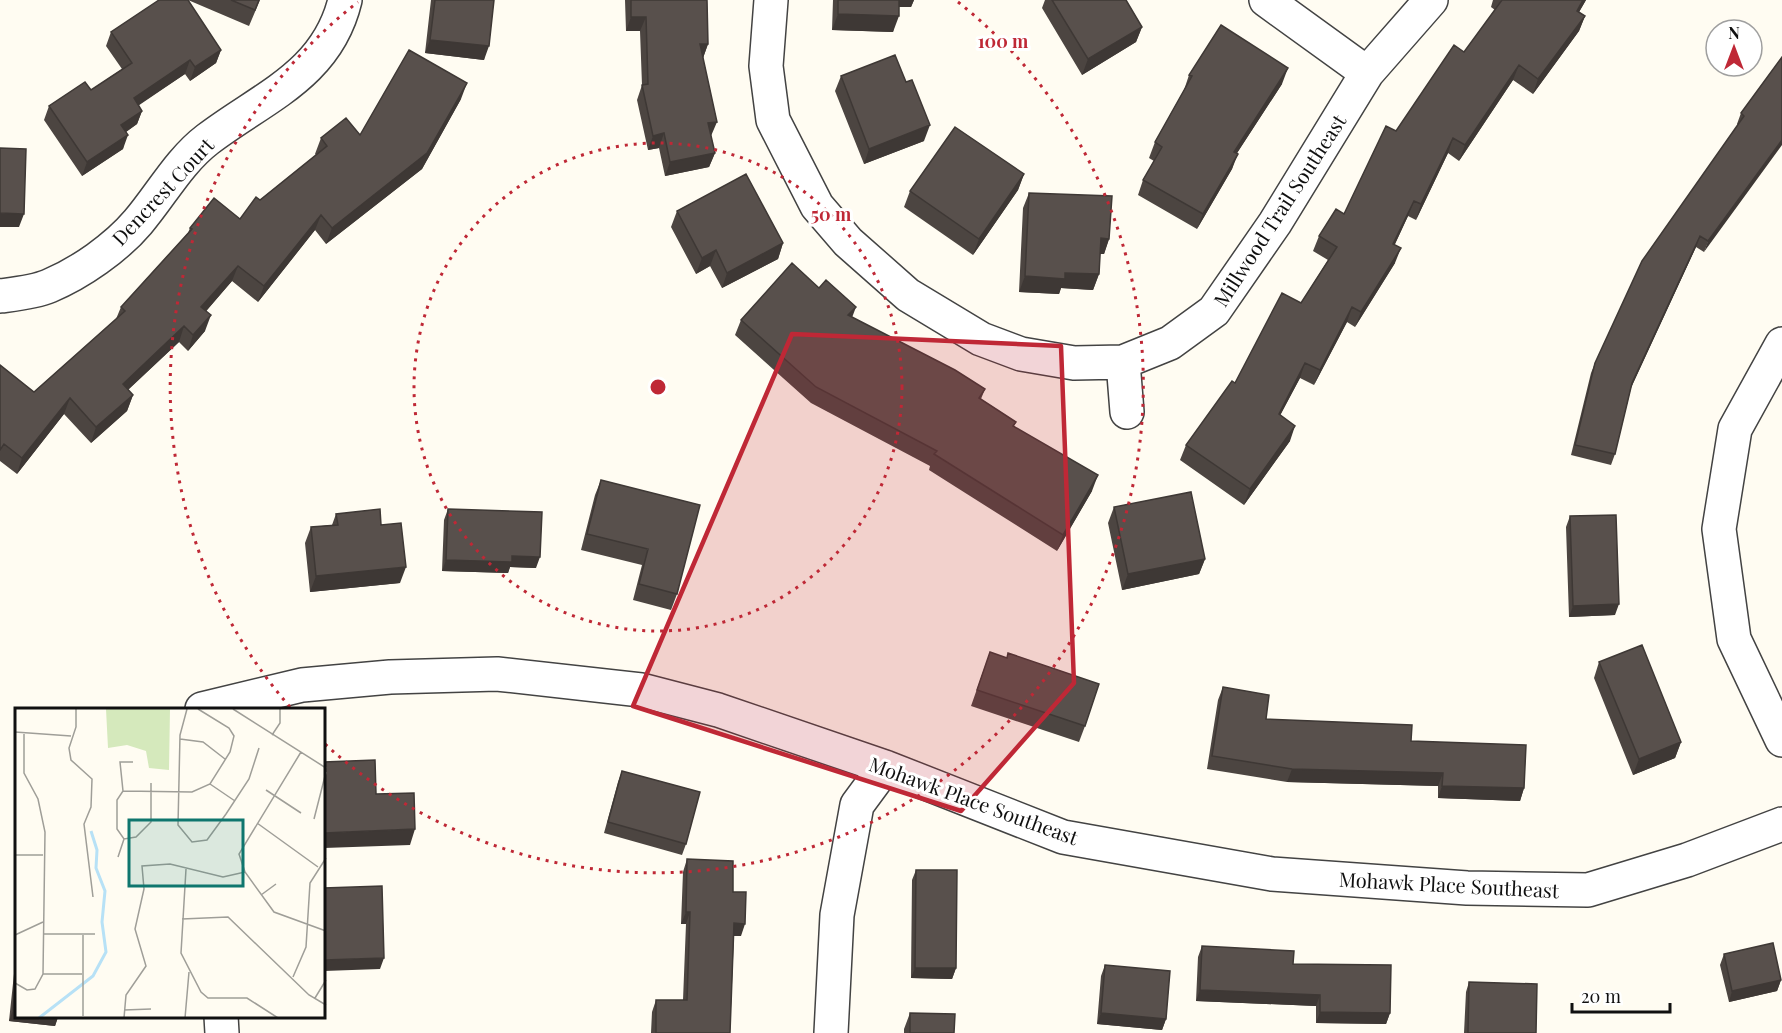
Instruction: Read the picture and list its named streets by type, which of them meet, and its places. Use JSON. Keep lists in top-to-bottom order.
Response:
{
  "streets": {
    "street": ["Dencrest Court", "Millwood Trail Southeast", "Mohawk Place Southeast"]
  },
  "scale_bar": "20 m",
  "north": "top",
  "rings": ["100 m", "50 m"]
}
